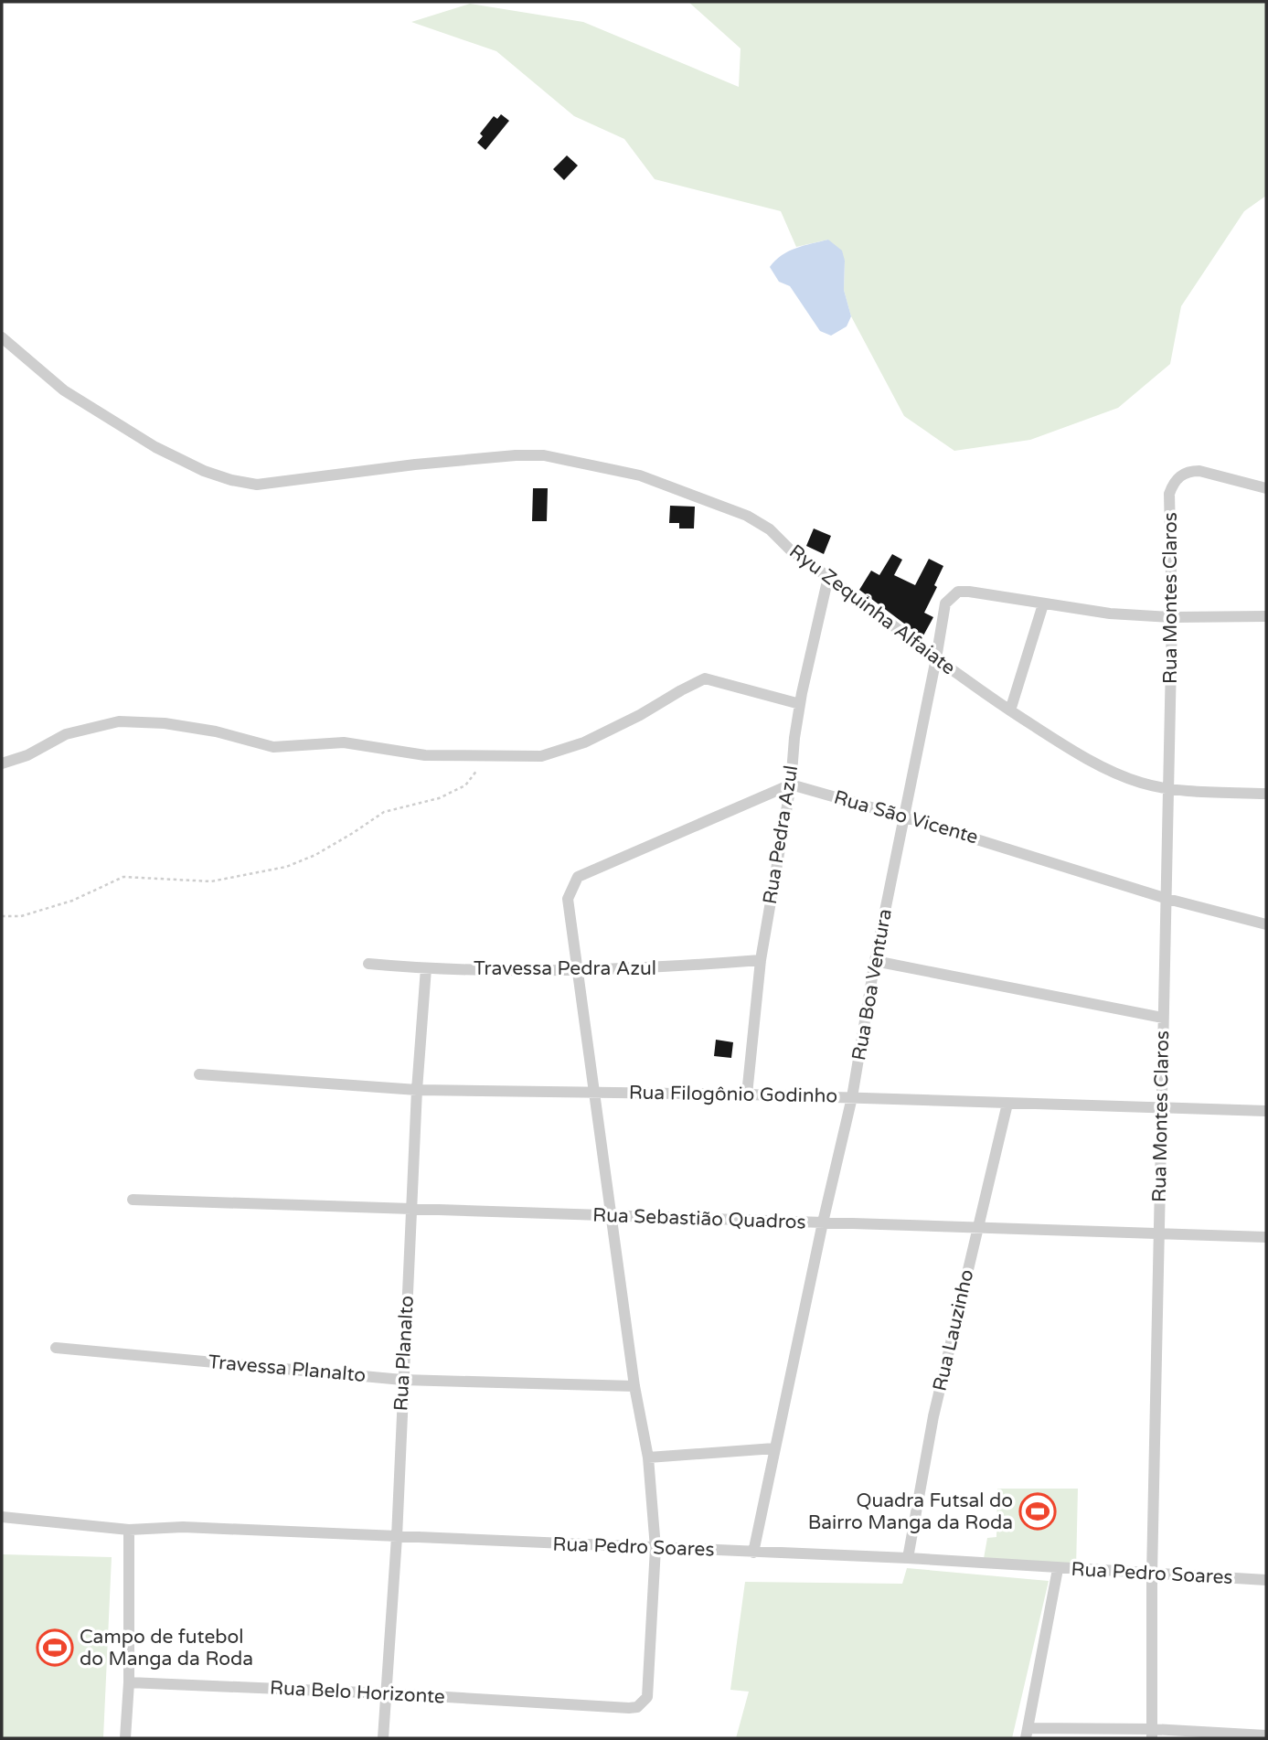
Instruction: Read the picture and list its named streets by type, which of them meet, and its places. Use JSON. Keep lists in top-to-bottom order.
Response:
{
  "streets": {
    "street": [
      "Rua Montes Claros",
      "Ryu Zequinha Alfaiate",
      "Rua São Vicente",
      "Rua Pedra Azul",
      "Travessa Pedra Azul",
      "Rua Boa Ventura",
      "Rua Filogônio Godinho",
      "Rua Sebastião Quadros",
      "Rua Lauzinho",
      "Rua Planalto",
      "Travessa Planalto",
      "Rua Pedro Soares",
      "Rua Belo Horizonte"
    ]
  },
  "crossings": [
    ["Rua Montes Claros", "Ryu Zequinha Alfaiate"],
    ["Rua Montes Claros", "Rua São Vicente"],
    ["Rua Montes Claros", "Rua Filogônio Godinho"],
    ["Rua Montes Claros", "Rua Sebastião Quadros"],
    ["Rua Montes Claros", "Rua Pedro Soares"],
    ["Ryu Zequinha Alfaiate", "Rua Pedra Azul"],
    ["Ryu Zequinha Alfaiate", "Rua Boa Ventura"],
    ["Rua São Vicente", "Rua Pedra Azul"],
    ["Rua São Vicente", "Rua Boa Ventura"],
    ["Rua São Vicente", "Rua Belo Horizonte"],
    ["Rua Pedra Azul", "Travessa Pedra Azul"],
    ["Rua Pedra Azul", "Rua Filogônio Godinho"],
    ["Rua Pedra Azul", "Rua Belo Horizonte"],
    ["Travessa Pedra Azul", "Rua Planalto"],
    ["Travessa Pedra Azul", "Rua Belo Horizonte"],
    ["Rua Boa Ventura", "Rua Filogônio Godinho"],
    ["Rua Boa Ventura", "Rua Sebastião Quadros"],
    ["Rua Boa Ventura", "Rua Pedro Soares"],
    ["Rua Filogônio Godinho", "Rua Lauzinho"],
    ["Rua Filogônio Godinho", "Rua Planalto"],
    ["Rua Filogônio Godinho", "Rua Belo Horizonte"],
    ["Rua Sebastião Quadros", "Rua Lauzinho"],
    ["Rua Sebastião Quadros", "Rua Planalto"],
    ["Rua Sebastião Quadros", "Rua Belo Horizonte"],
    ["Rua Lauzinho", "Rua Pedro Soares"],
    ["Rua Planalto", "Travessa Planalto"],
    ["Rua Planalto", "Rua Pedro Soares"],
    ["Rua Planalto", "Rua Belo Horizonte"],
    ["Travessa Planalto", "Rua Belo Horizonte"],
    ["Rua Pedro Soares", "Rua Belo Horizonte"]
  ],
  "places": {
    "sports": ["Quadra Futsal do Bairro Manga da Roda", "Campo de futebol do Manga da Roda"]
  }
}
